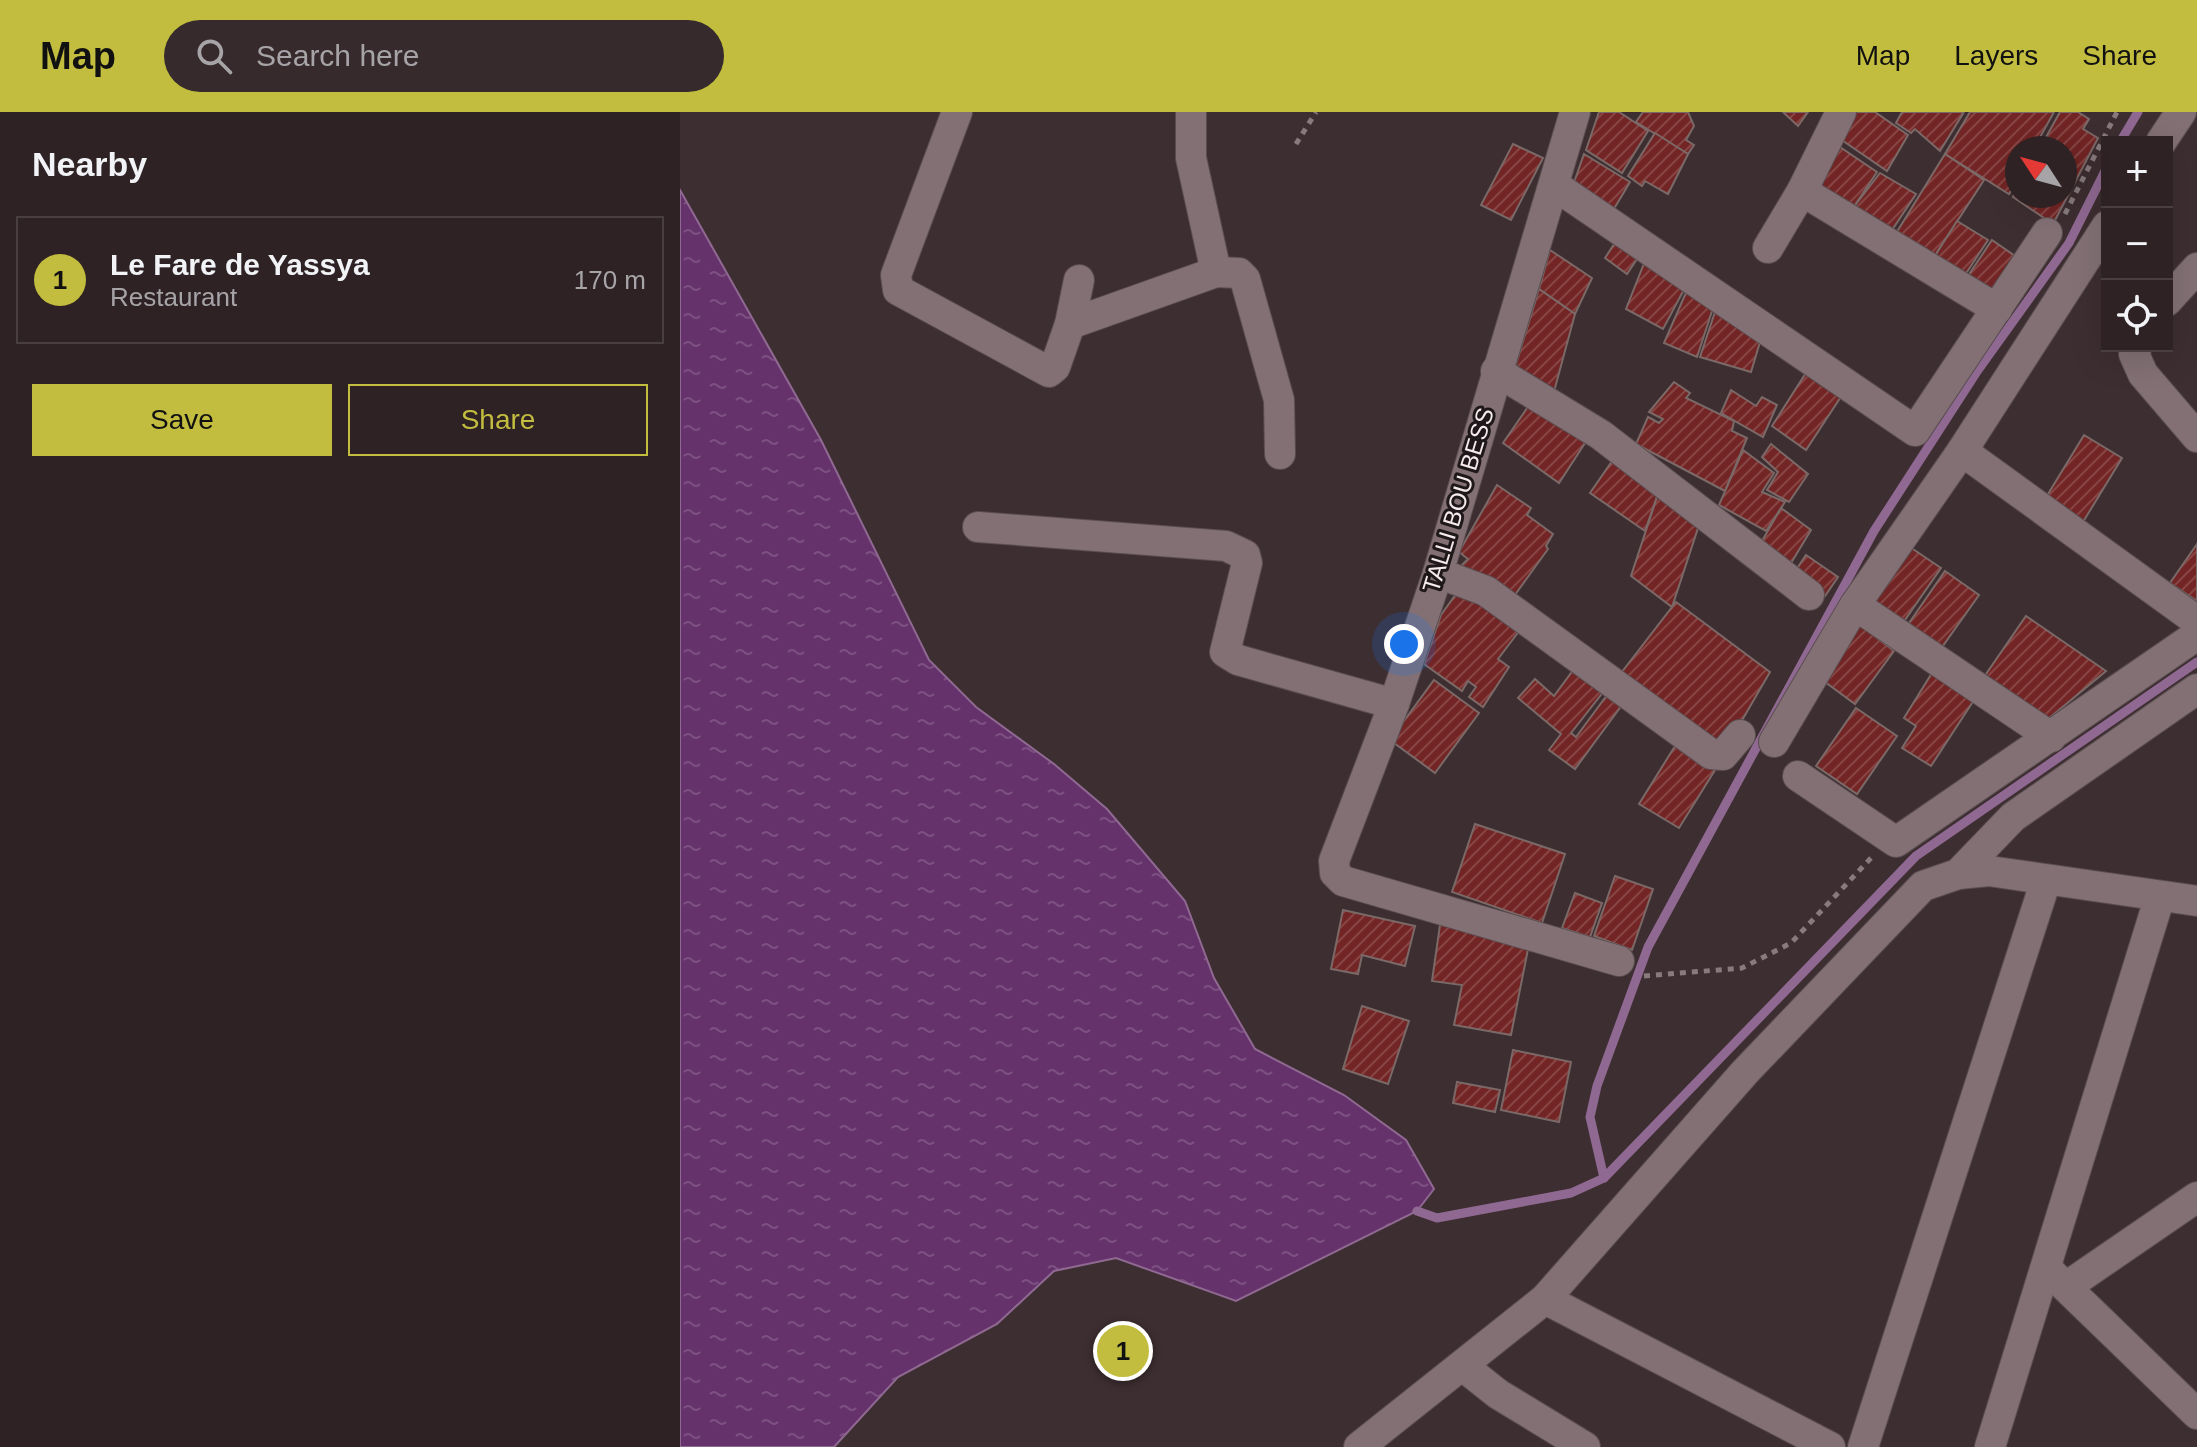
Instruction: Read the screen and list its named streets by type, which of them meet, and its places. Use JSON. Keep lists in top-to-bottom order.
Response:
{
  "streets": {
    "street": ["TALLI BOU BESS"]
  },
  "north": "top left",
  "page": {
    "header": "Map",
    "search": "Search here",
    "nav": ["Map", "Layers", "Share"],
    "heading": "Nearby",
    "map_buttons": ["+", "−"],
    "list": [
      {
        "mark": "1",
        "name": "Le Fare de Yassya",
        "note": "Restaurant",
        "value": "170 m"
      }
    ],
    "buttons": ["Save", "Share"],
    "pins": "1"
  }
}
